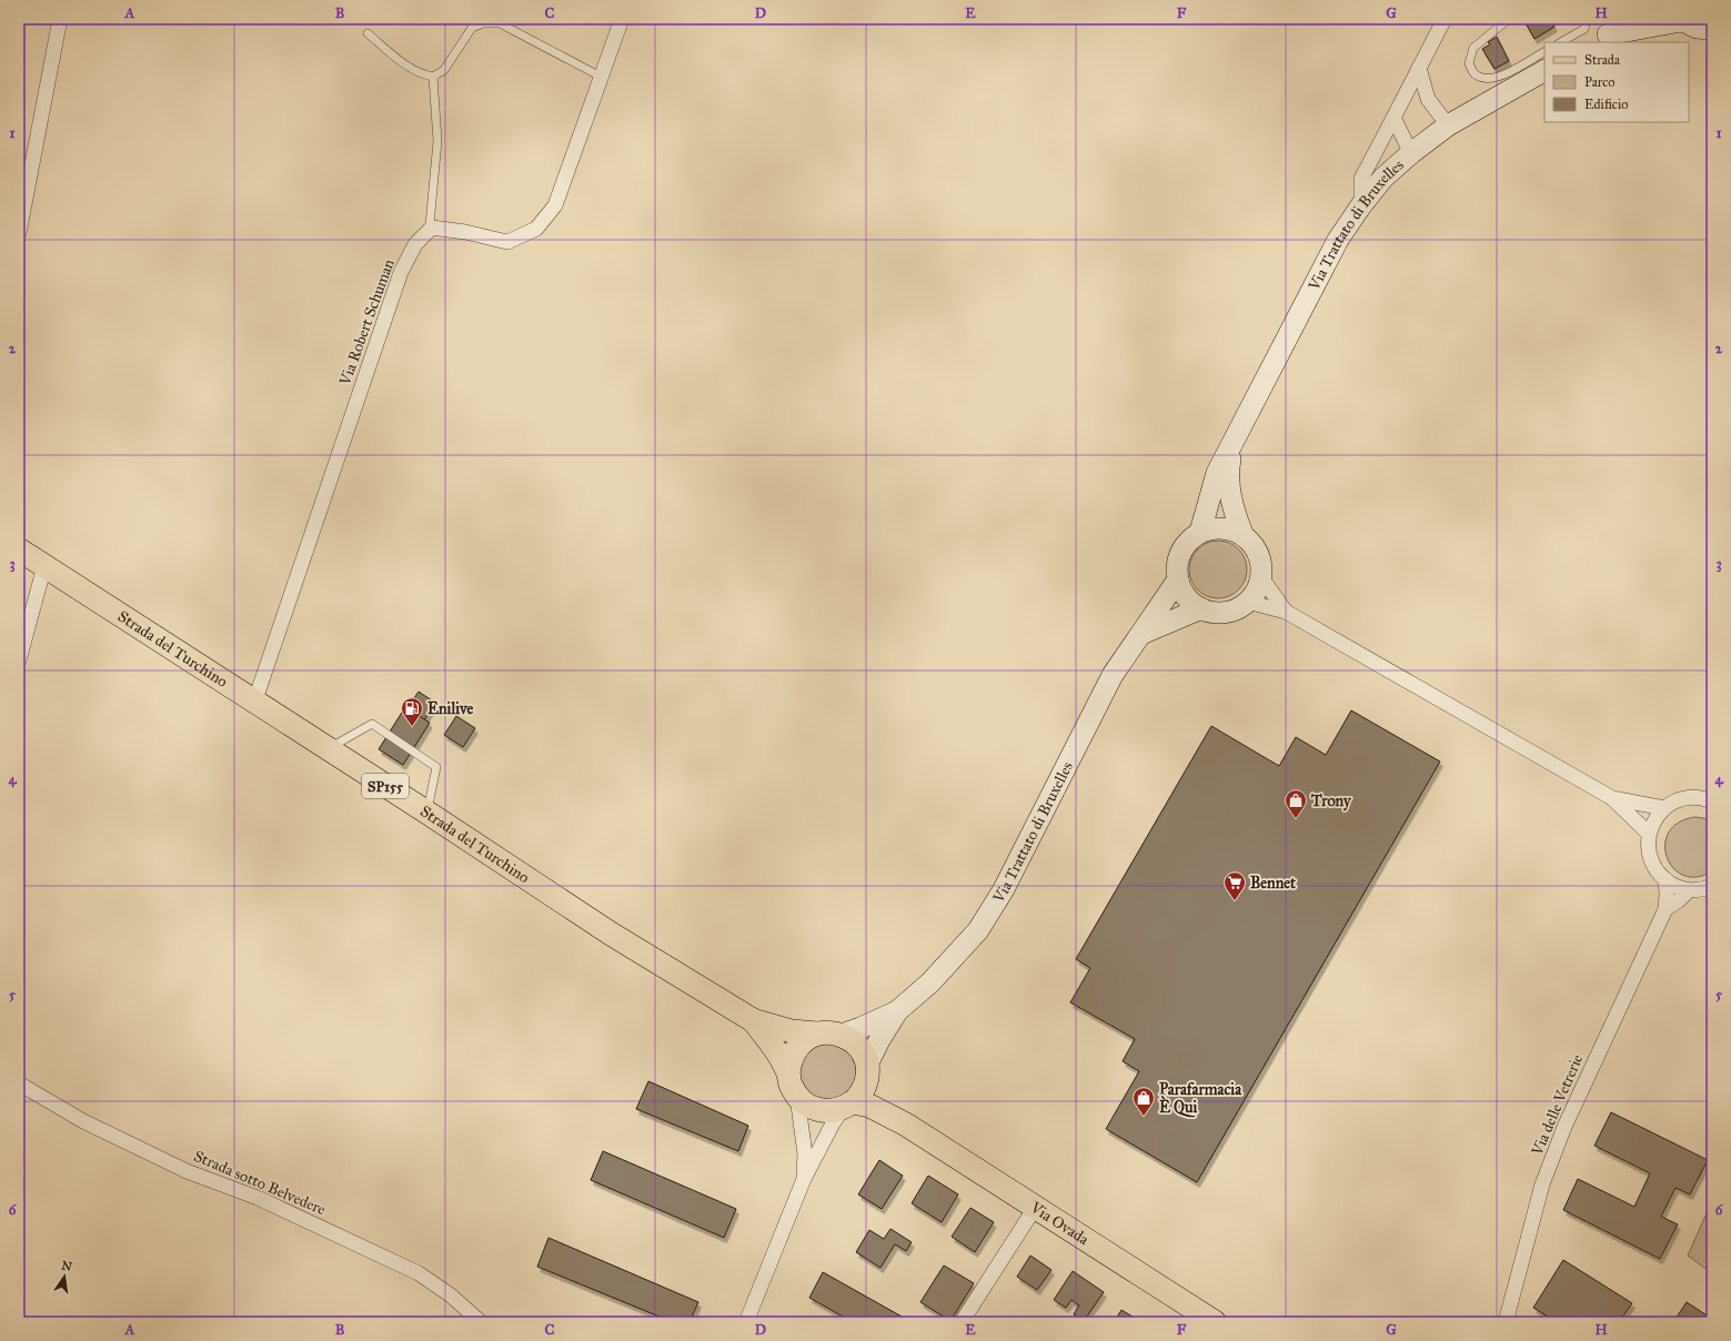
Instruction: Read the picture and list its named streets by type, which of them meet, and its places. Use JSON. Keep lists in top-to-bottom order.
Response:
{
  "streets": {
    "main road": [
      "Via Trattato di Bruxelles",
      "Strada del Turchino",
      "SP155",
      "Via Ovada"
    ],
    "street": ["Via Robert Schuman", "Via delle Vetrerie", "Strada sotto Belvedere"]
  },
  "crossings": [
    ["Via Trattato di Bruxelles", "Strada del Turchino"],
    ["Via Trattato di Bruxelles", "Via Ovada"],
    ["Via Robert Schuman", "Strada del Turchino"],
    ["Strada del Turchino", "Via Ovada"]
  ],
  "places": {
    "fuel station": ["Enilive"],
    "shop": ["Trony", "Parafarmacia È Qui"],
    "supermarket": ["Bennet"]
  },
  "legend": ["Strada", "Parco", "Edificio"],
  "north": "top",
  "grid": {
    "columns": [
      "A",
      "B",
      "C",
      "D",
      "E",
      "F",
      "G",
      "H"
    ],
    "rows": [
      "1",
      "2",
      "3",
      "4",
      "5",
      "6"
    ]
  }
}
